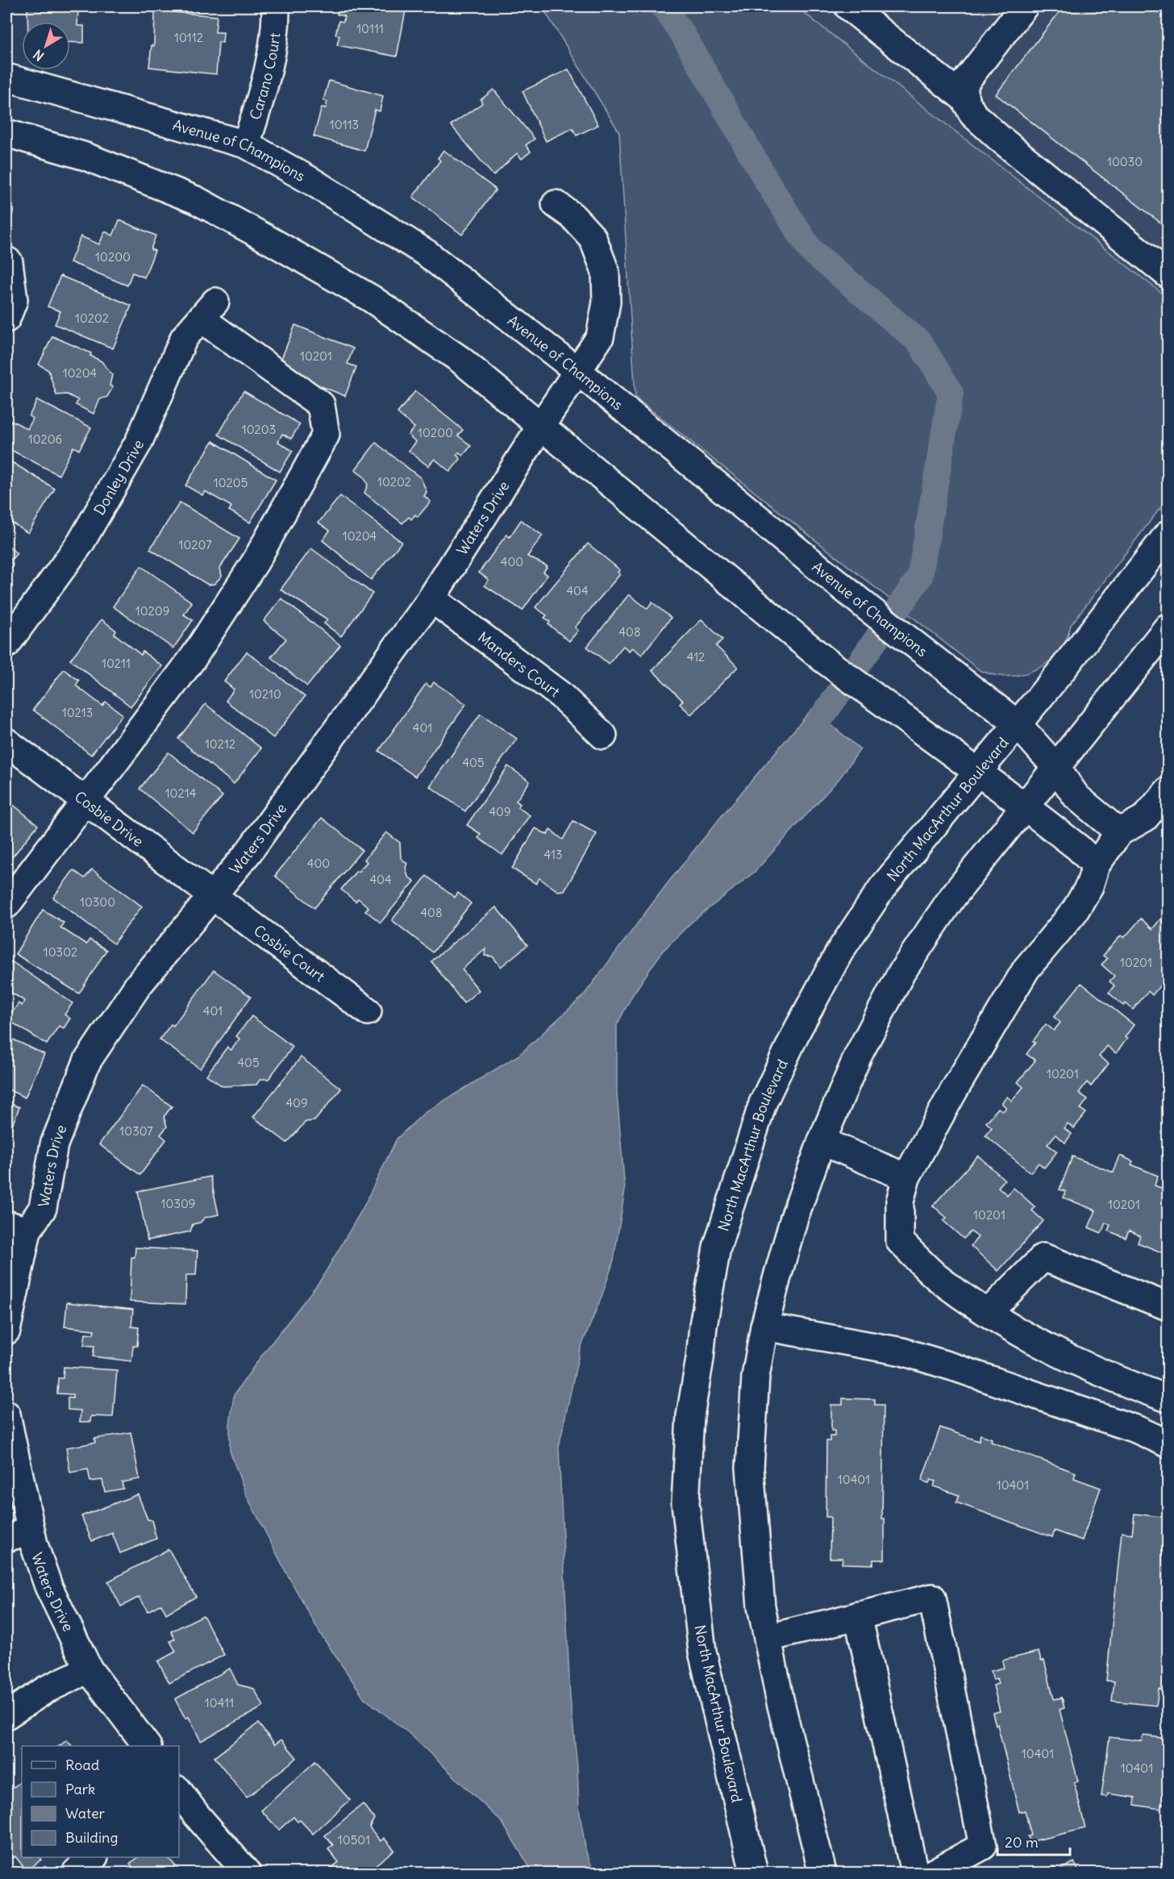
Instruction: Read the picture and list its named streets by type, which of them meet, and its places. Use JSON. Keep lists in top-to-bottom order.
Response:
{
  "streets": {
    "street": [
      "Carano Court",
      "Avenue of Champions",
      "Donley Drive",
      "Waters Drive",
      "Manders Court",
      "North MacArthur Boulevard",
      "Cosbie Drive",
      "Cosbie Court"
    ]
  },
  "crossings": [
    ["Carano Court", "Avenue of Champions"],
    ["Avenue of Champions", "Waters Drive"],
    ["Avenue of Champions", "North MacArthur Boulevard"],
    ["Donley Drive", "Cosbie Drive"],
    ["Waters Drive", "Manders Court"],
    ["Waters Drive", "Cosbie Drive"],
    ["Waters Drive", "Cosbie Court"],
    ["Cosbie Drive", "Cosbie Court"]
  ],
  "house_numbers": [
    "10111",
    "10112",
    "10113",
    "10030",
    "10200",
    "10202",
    "10201",
    "10204",
    "10203",
    "10200",
    "10206",
    "10202",
    "10205",
    "10204",
    "10207",
    "400",
    "404",
    "10209",
    "408",
    "412",
    "10211",
    "10210",
    "10213",
    "401",
    "10212",
    "405",
    "10214",
    "409",
    "413",
    "400",
    "404",
    "10300",
    "408",
    "10302",
    "10201",
    "401",
    "405",
    "10201",
    "409",
    "10307",
    "10309",
    "10201",
    "10201",
    "10401",
    "10401",
    "10411",
    "10401",
    "10401",
    "10501"
  ],
  "legend": [
    "Road",
    "Park",
    "Water",
    "Building"
  ],
  "scale_bar": "20 m",
  "north": "bottom left"
}
